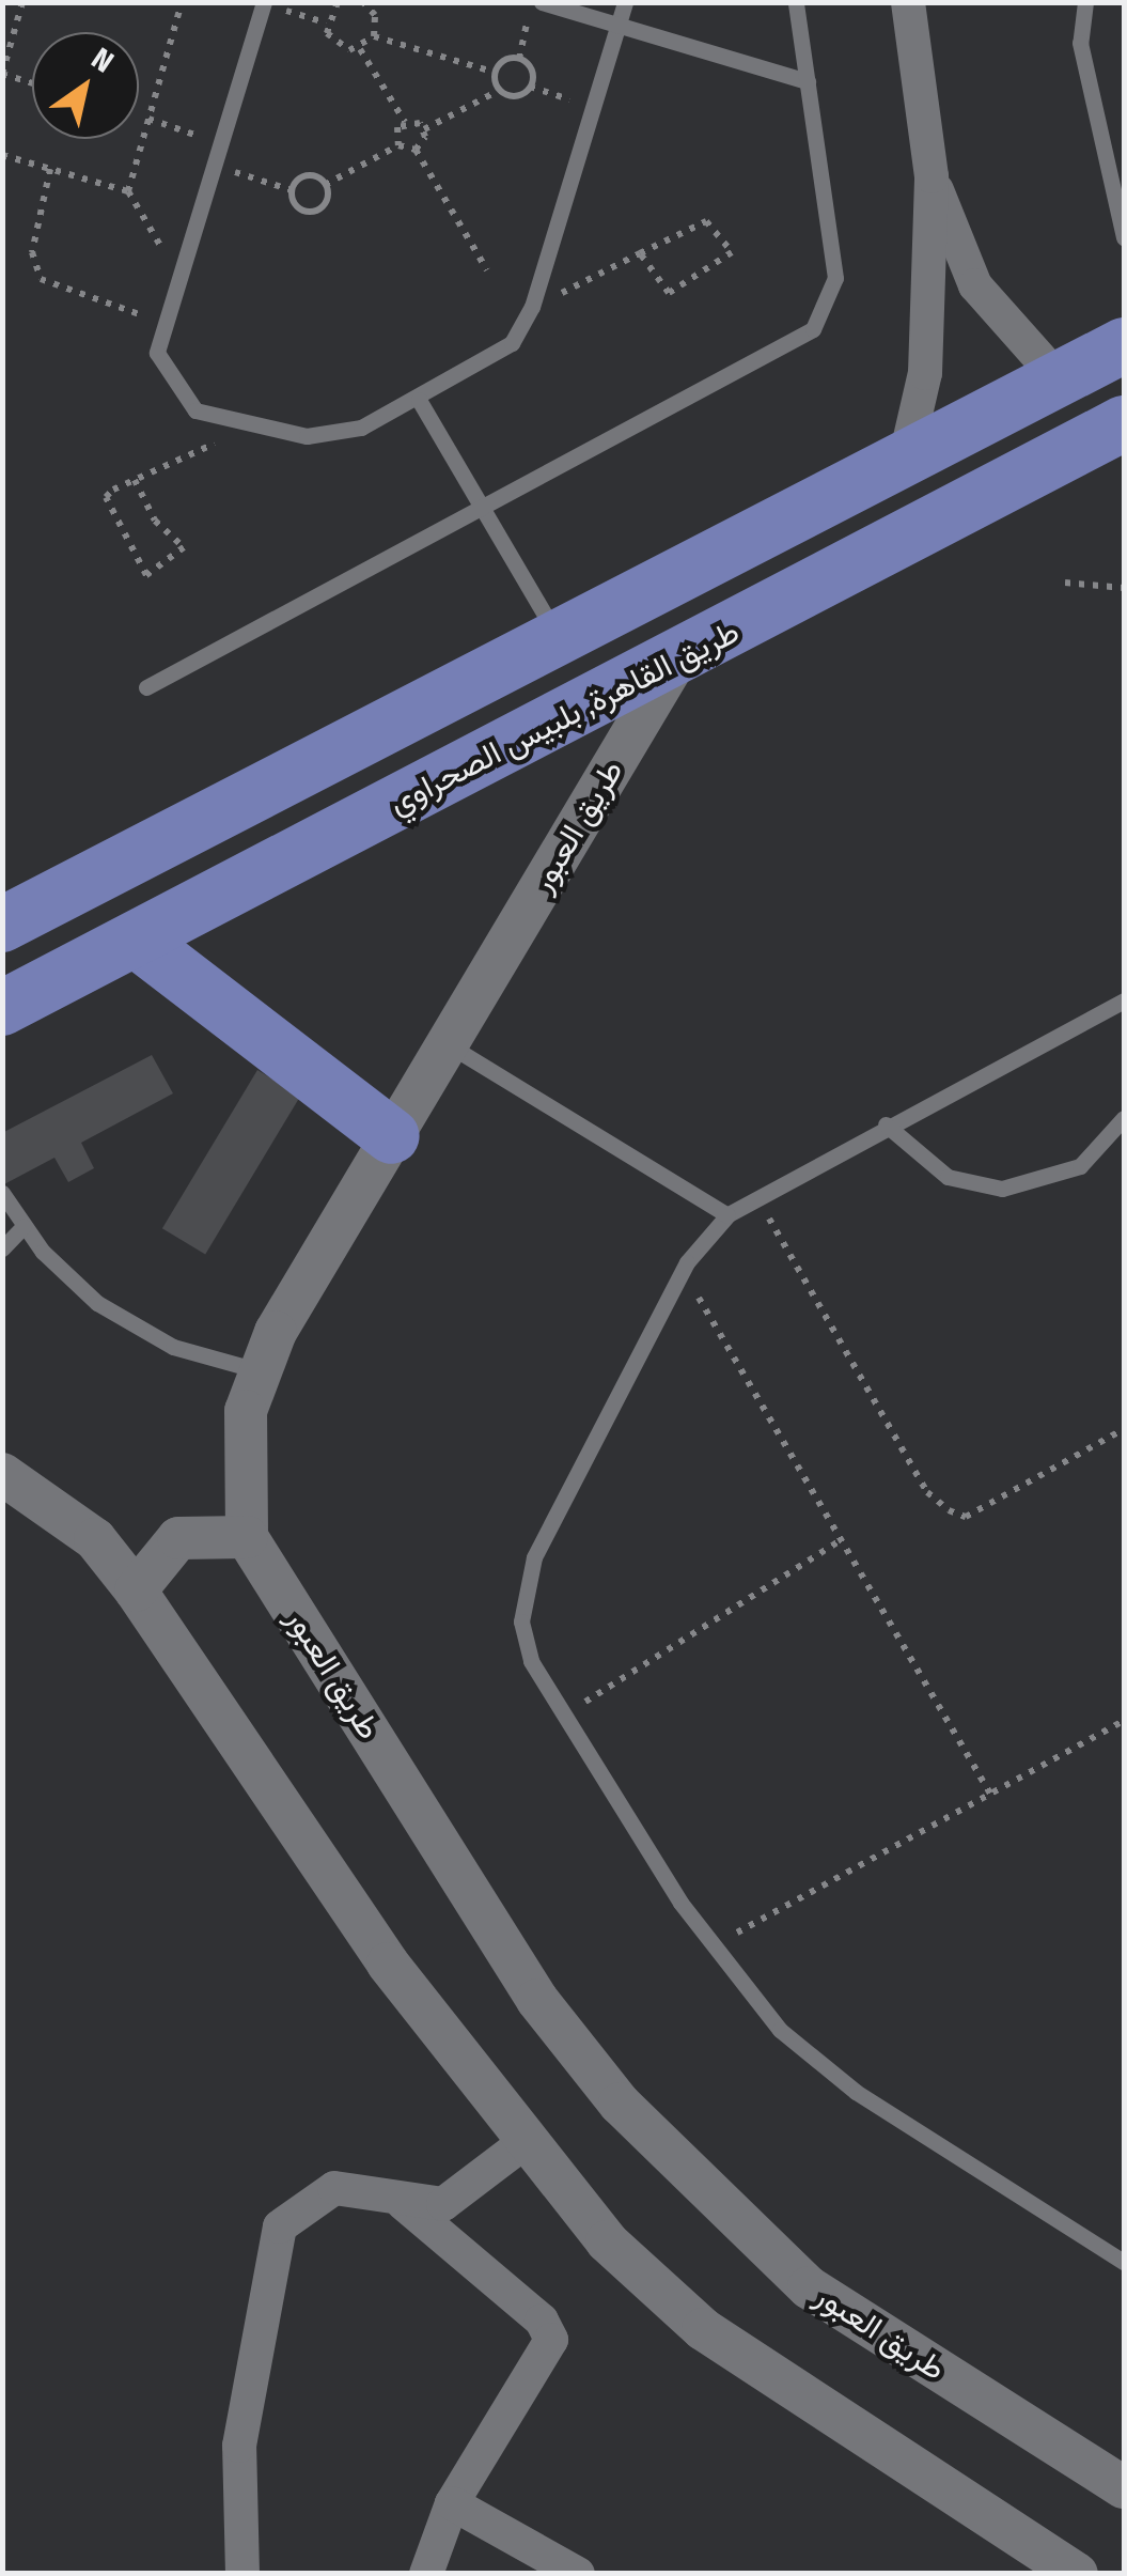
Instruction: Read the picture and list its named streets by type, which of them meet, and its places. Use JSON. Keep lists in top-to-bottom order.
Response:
{
  "streets": {
    "highway": ["طريق القاهرة, بلبيس الصحراوي"],
    "street": ["طريق العبور"]
  },
  "crossings": [
    ["طريق القاهرة, بلبيس الصحراوي", "طريق العبور"]
  ],
  "north": "top right"
}
